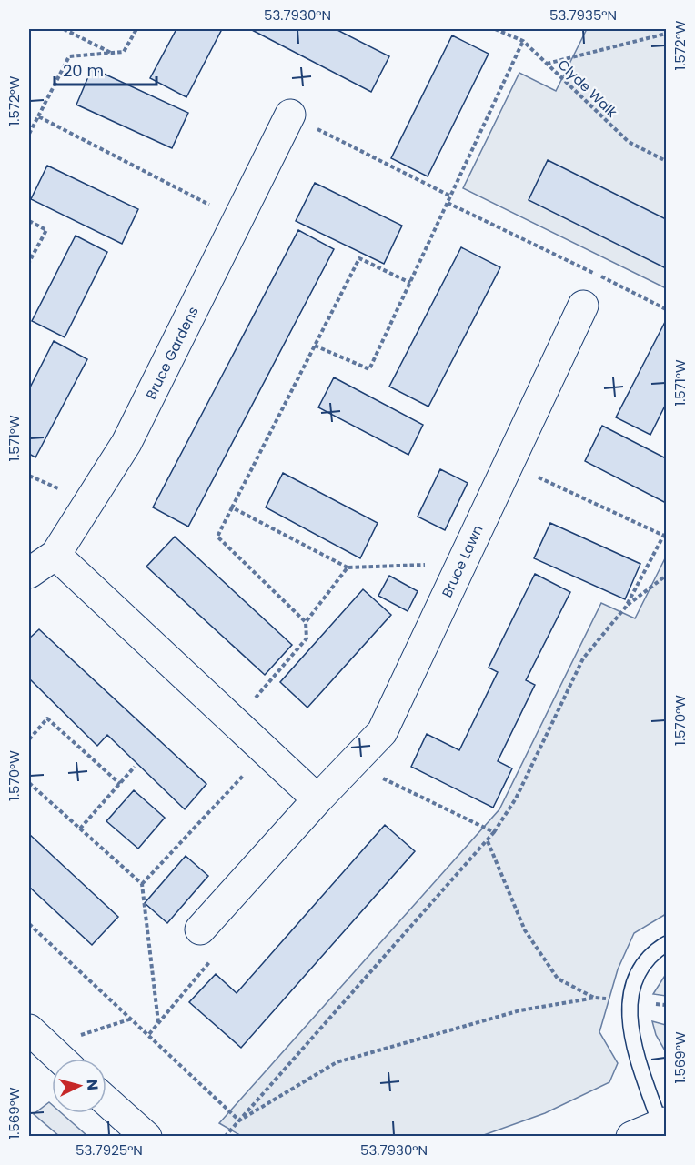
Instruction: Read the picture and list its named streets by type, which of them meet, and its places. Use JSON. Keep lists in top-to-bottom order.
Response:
{
  "streets": {
    "main road": ["Bruce Gardens", "Bruce Lawn"],
    "path": ["Clyde Walk"]
  },
  "scale_bar": "20 m",
  "north": "right",
  "coordinates": [
    "53.7930°N",
    "53.7935°N",
    "1.572°W",
    "1.571°W",
    "1.570°W",
    "1.569°W",
    "53.7925°N"
  ]
}
